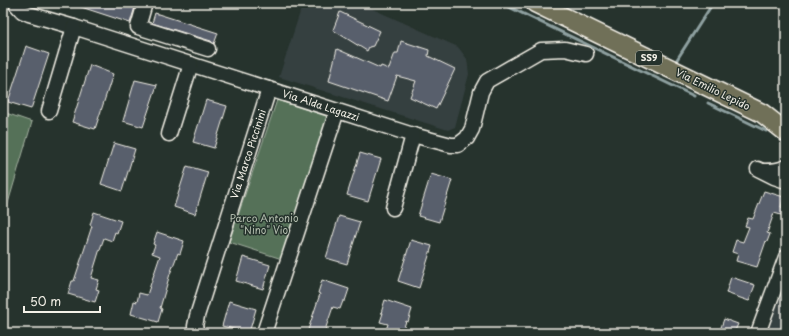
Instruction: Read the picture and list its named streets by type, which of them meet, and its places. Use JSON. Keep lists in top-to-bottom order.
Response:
{
  "streets": {
    "main road": ["SS9", "Via Emilio Lepido"],
    "street": ["Via Alda Lagazzi", "Via Marco Piccinini"]
  },
  "crossings": [
    ["Via Alda Lagazzi", "Via Marco Piccinini"]
  ],
  "parks": ["Parco Antonio \"Nino\" Vio"],
  "scale_bar": "50 m"
}
